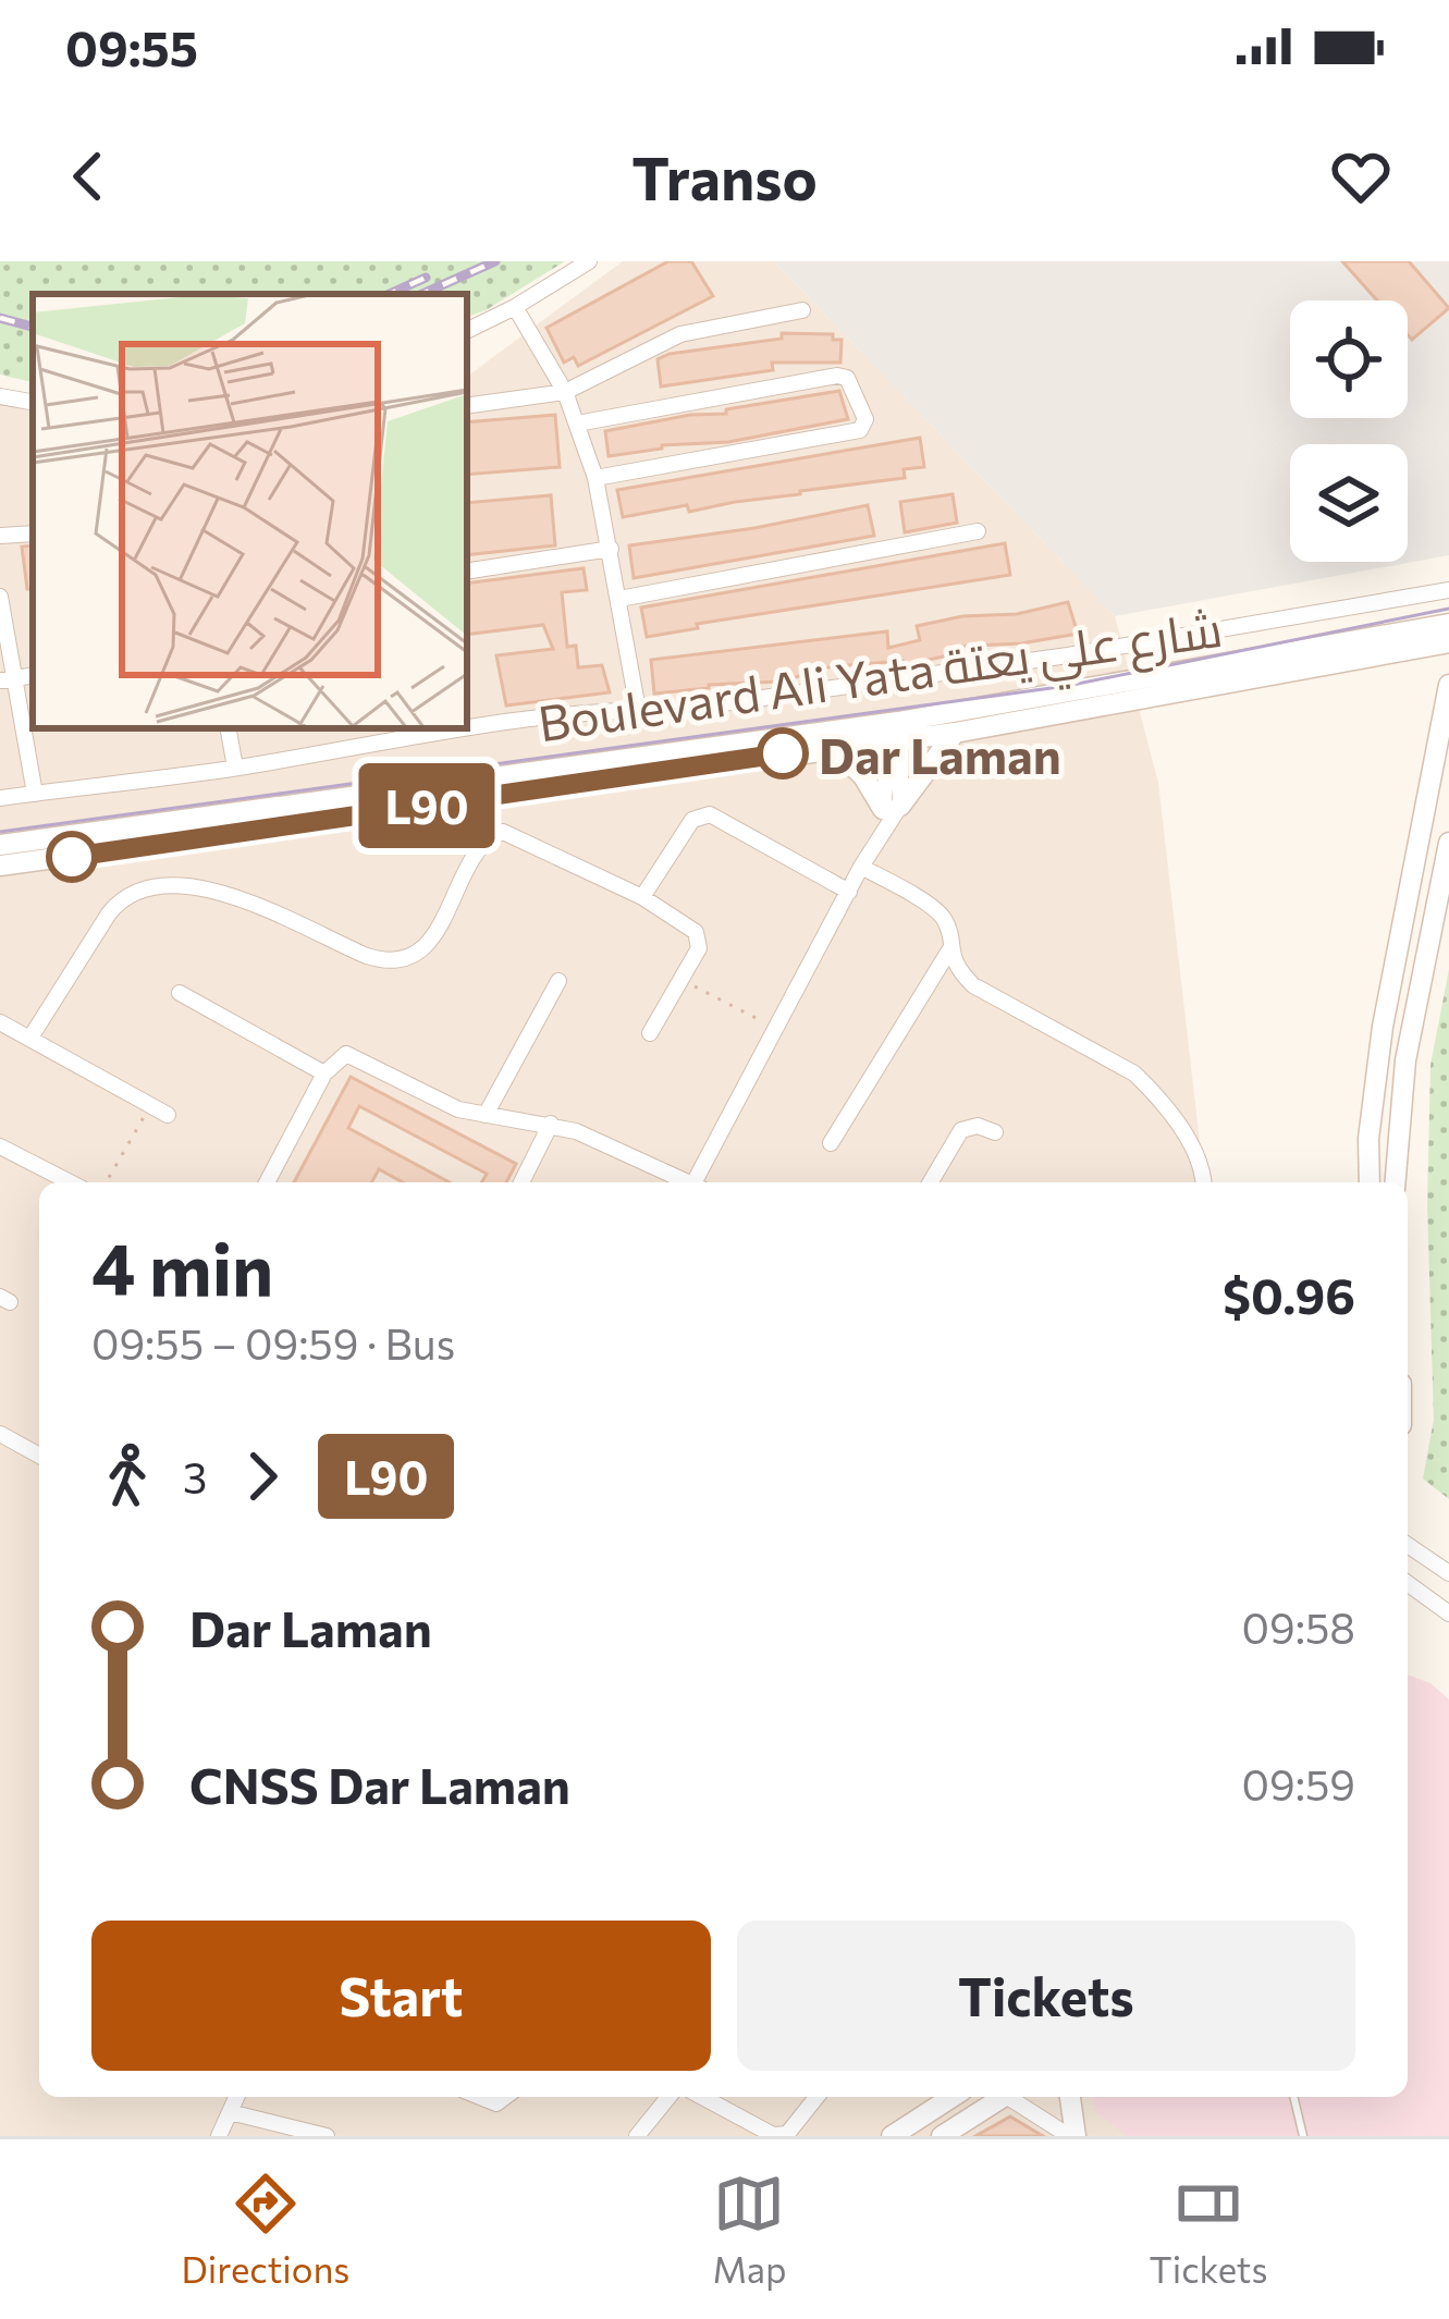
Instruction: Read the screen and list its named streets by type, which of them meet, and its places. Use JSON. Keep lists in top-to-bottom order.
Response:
{
  "streets": {
    "main road": ["Boulevard Ali Yata شارع علي يعتة"]
  },
  "places": ["Dar Laman"],
  "lines": ["bus line L90"],
  "page": {
    "status": "09:55",
    "header": "Transo",
    "on_map": "L90",
    "heading": ["4 min", "09:55 – 09:59 · Bus", "$0.96"],
    "legs": ["3", "L90"],
    "list": [
      {
        "name": "Dar Laman",
        "value": "09:58"
      },
      {
        "name": "CNSS Dar Laman",
        "value": "09:59"
      }
    ],
    "buttons": ["Start", "Tickets"],
    "tabs": ["Directions", "Map", "Tickets"]
  }
}
